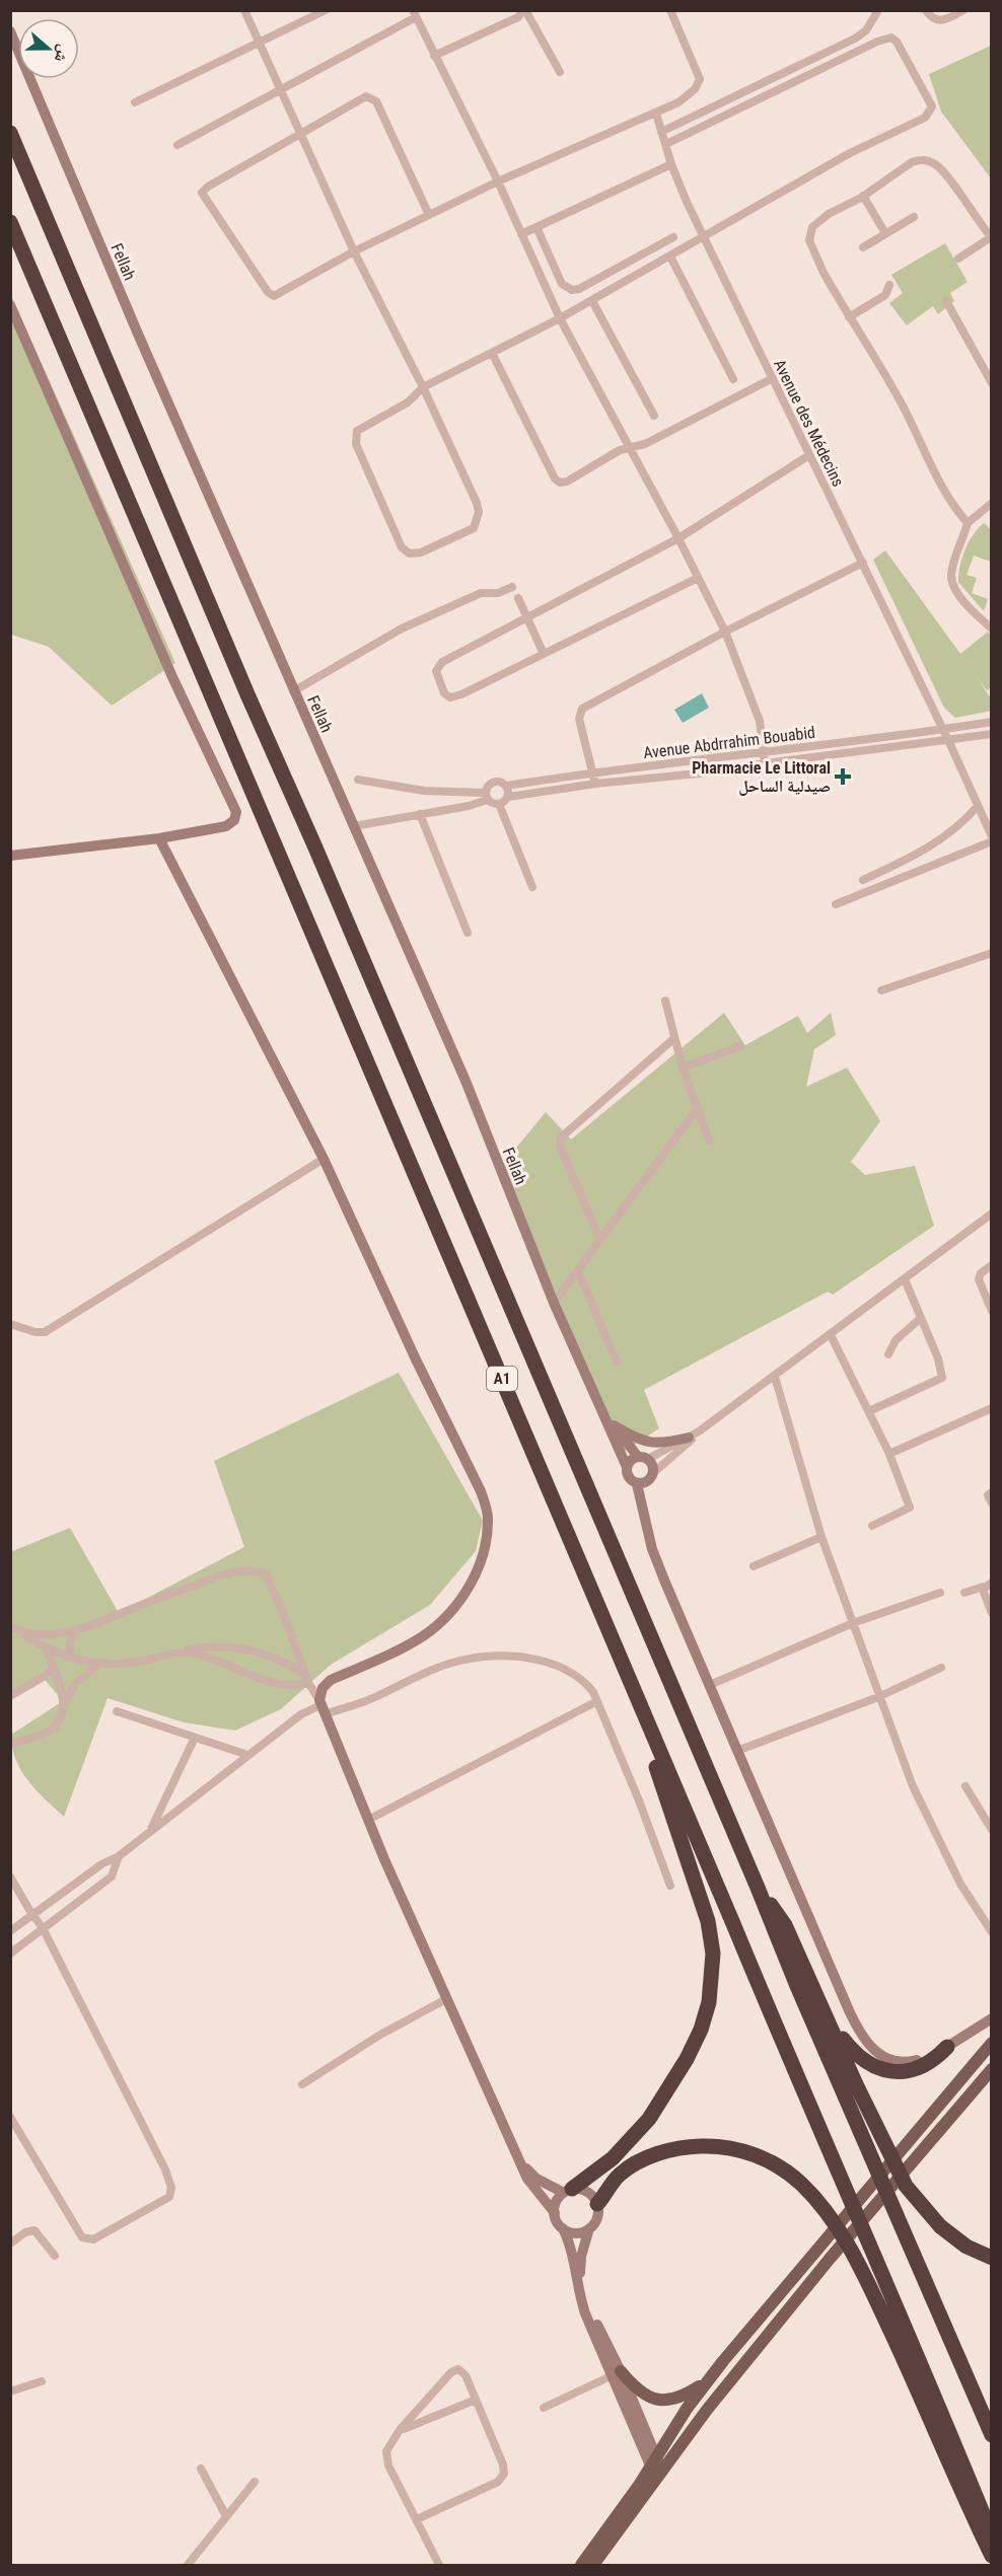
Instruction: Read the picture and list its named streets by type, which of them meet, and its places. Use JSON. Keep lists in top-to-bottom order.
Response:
{
  "streets": {
    "highway": ["A1"],
    "street": ["Fellah", "Avenue des Médecins", "Avenue Abdrrahim Bouabid"]
  },
  "crossings": [
    ["Avenue des Médecins", "Avenue Abdrrahim Bouabid"]
  ],
  "places": {
    "health": ["Pharmacie Le Littoral صيدلية الساحل"]
  },
  "north": "right"
}
